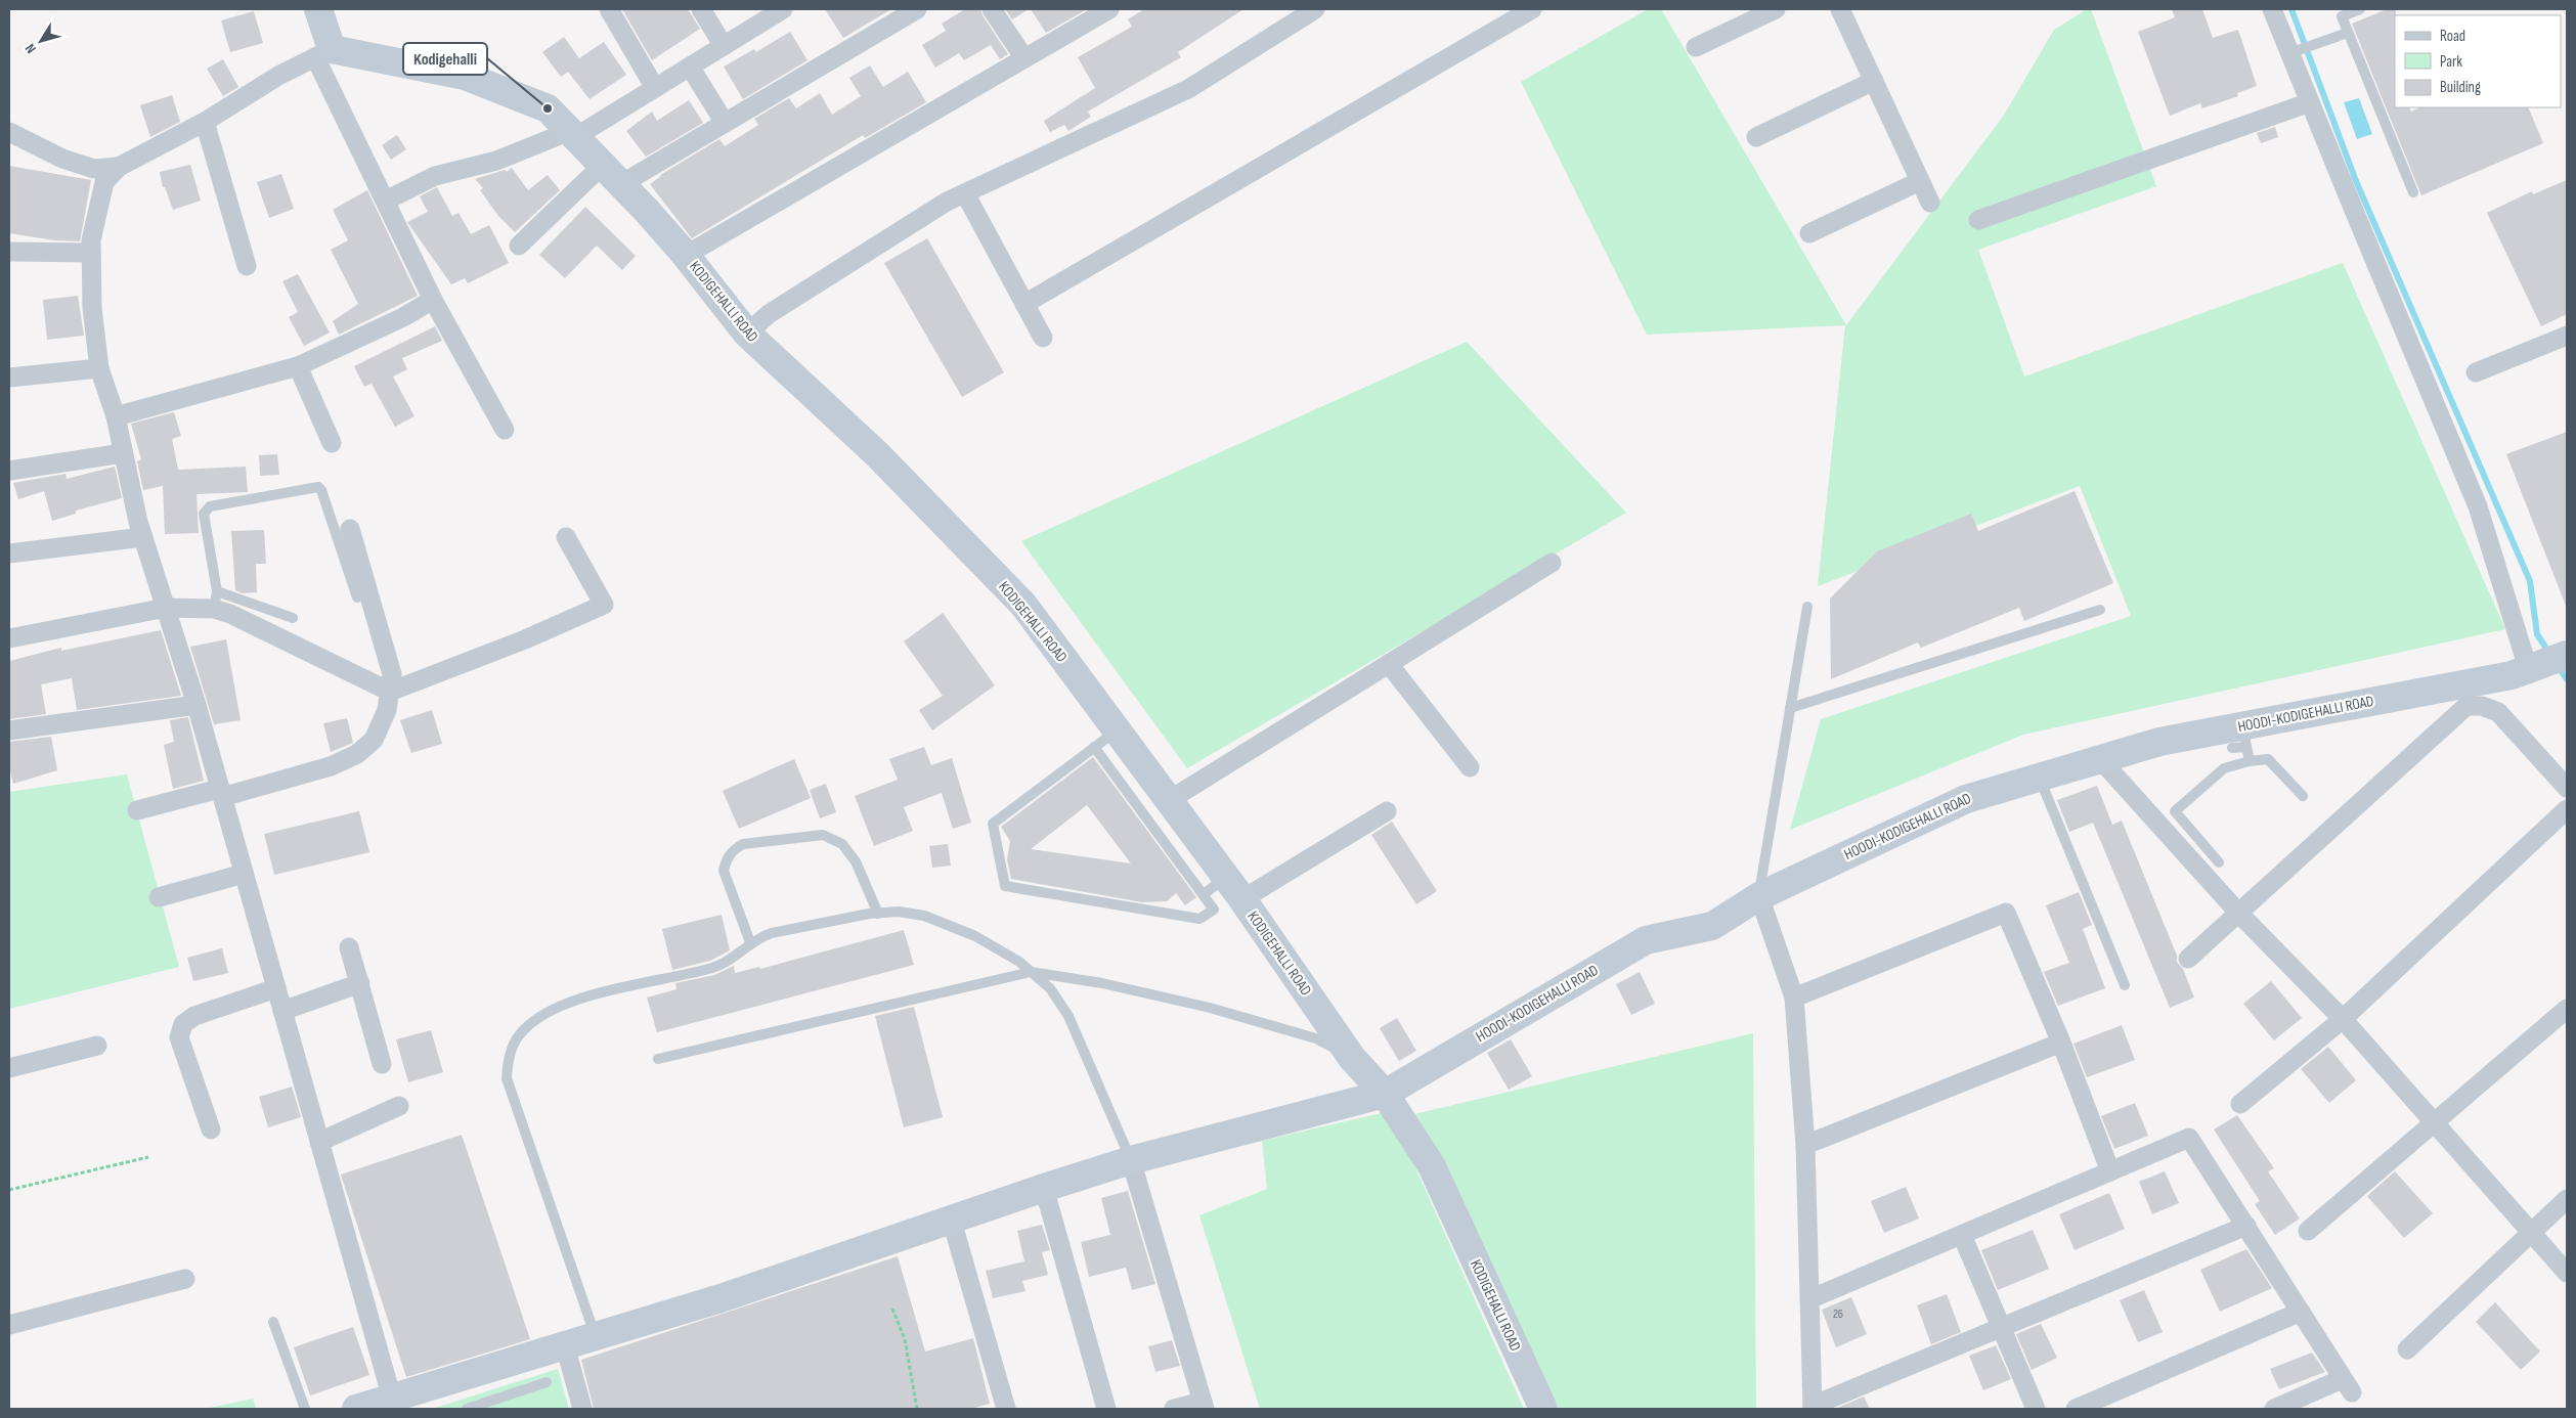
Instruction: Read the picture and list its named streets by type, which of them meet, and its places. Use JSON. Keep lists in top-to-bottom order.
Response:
{
  "streets": {
    "street": ["KODIGEHALLI ROAD", "HOODI-KODIGEHALLI ROAD"]
  },
  "crossings": [
    ["KODIGEHALLI ROAD", "HOODI-KODIGEHALLI ROAD"]
  ],
  "places": ["Kodigehalli"],
  "house_numbers": ["26"],
  "legend": ["Road", "Park", "Building"],
  "north": "bottom left"
}
